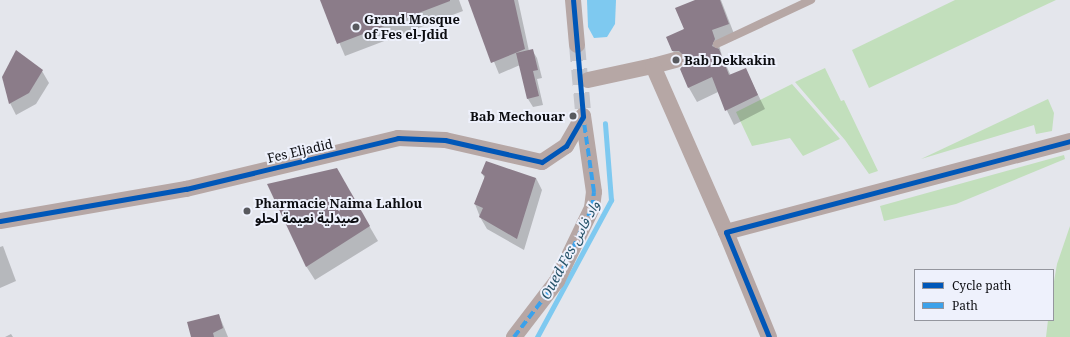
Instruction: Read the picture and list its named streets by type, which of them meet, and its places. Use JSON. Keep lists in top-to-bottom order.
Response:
{
  "streets": {
    "street": ["Fes Eljadid"]
  },
  "water": ["Oued Fes واد فاس"],
  "places": [
    "Grand Mosque of Fes el-Jdid",
    "Bab Dekkakin",
    "Bab Mechouar",
    "Pharmacie Naima Lahlou صيدلية نعيمة لحلو"
  ],
  "legend": ["Cycle path", "Path"]
}
